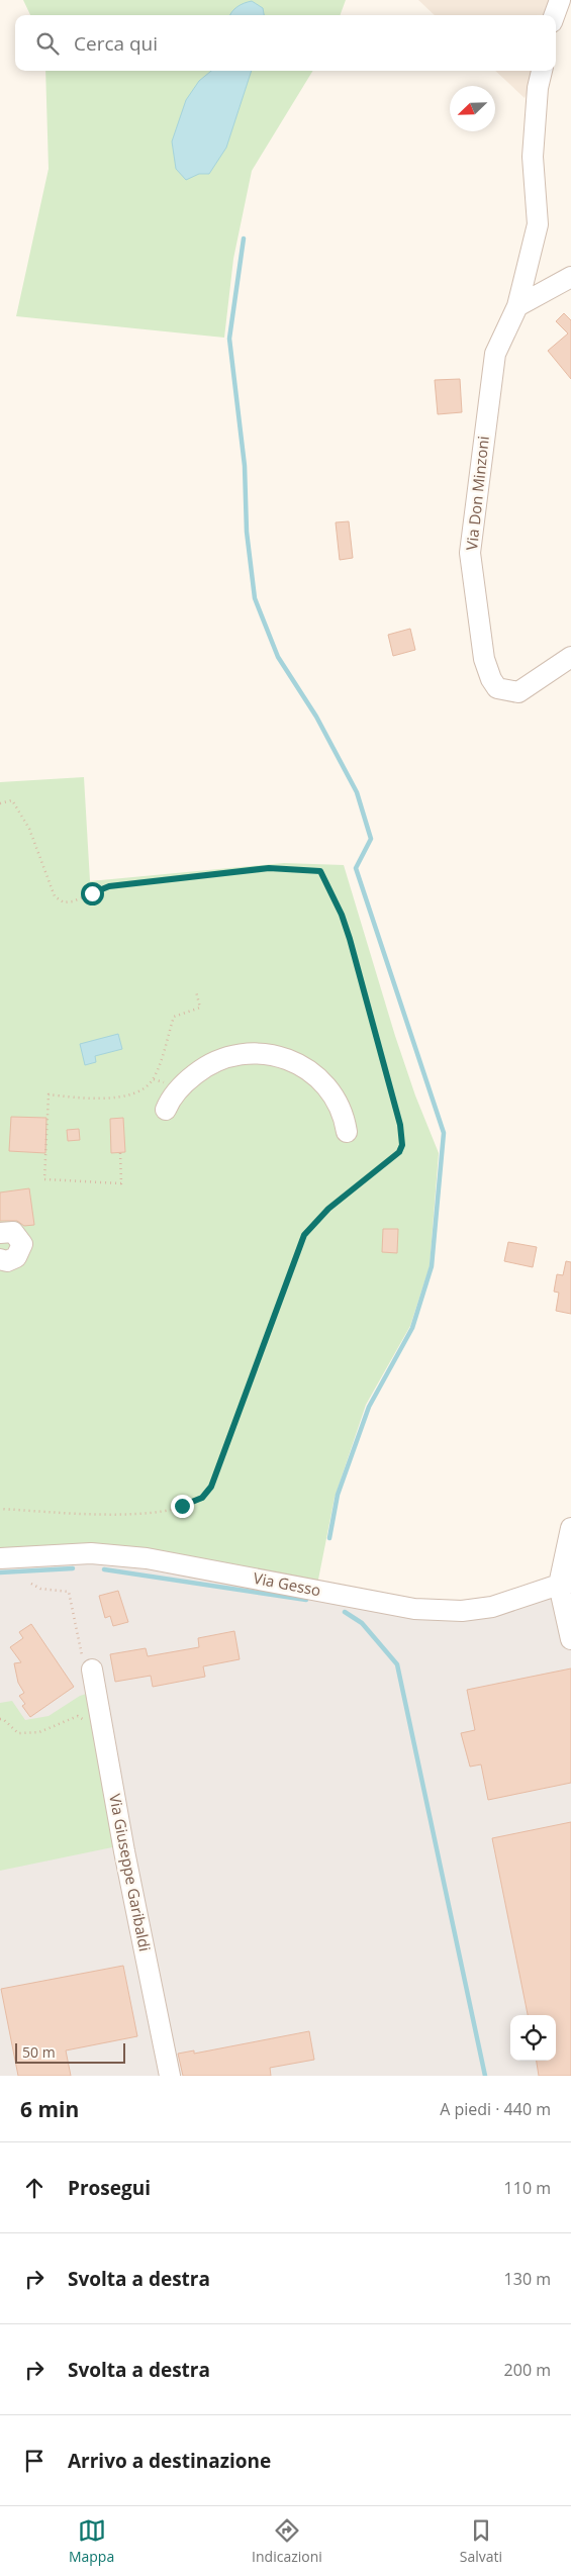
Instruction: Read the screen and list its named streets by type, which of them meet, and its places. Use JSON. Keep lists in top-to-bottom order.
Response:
{
  "streets": {
    "street": ["Via Don Minzoni", "Via Gesso", "Via Giuseppe Garibaldi"]
  },
  "scale_bar": "50 m",
  "north": "bottom left",
  "page": {
    "search": "Cerca qui",
    "scale": "50 m",
    "heading": ["6 min", "A piedi · 440 m"],
    "list": [
      ["Prosegui", "110 m"],
      ["Svolta a destra", "130 m"],
      ["Svolta a destra", "200 m"],
      "Arrivo a destinazione"
    ],
    "nav": ["Mappa", "Indicazioni", "Salvati"]
  }
}
